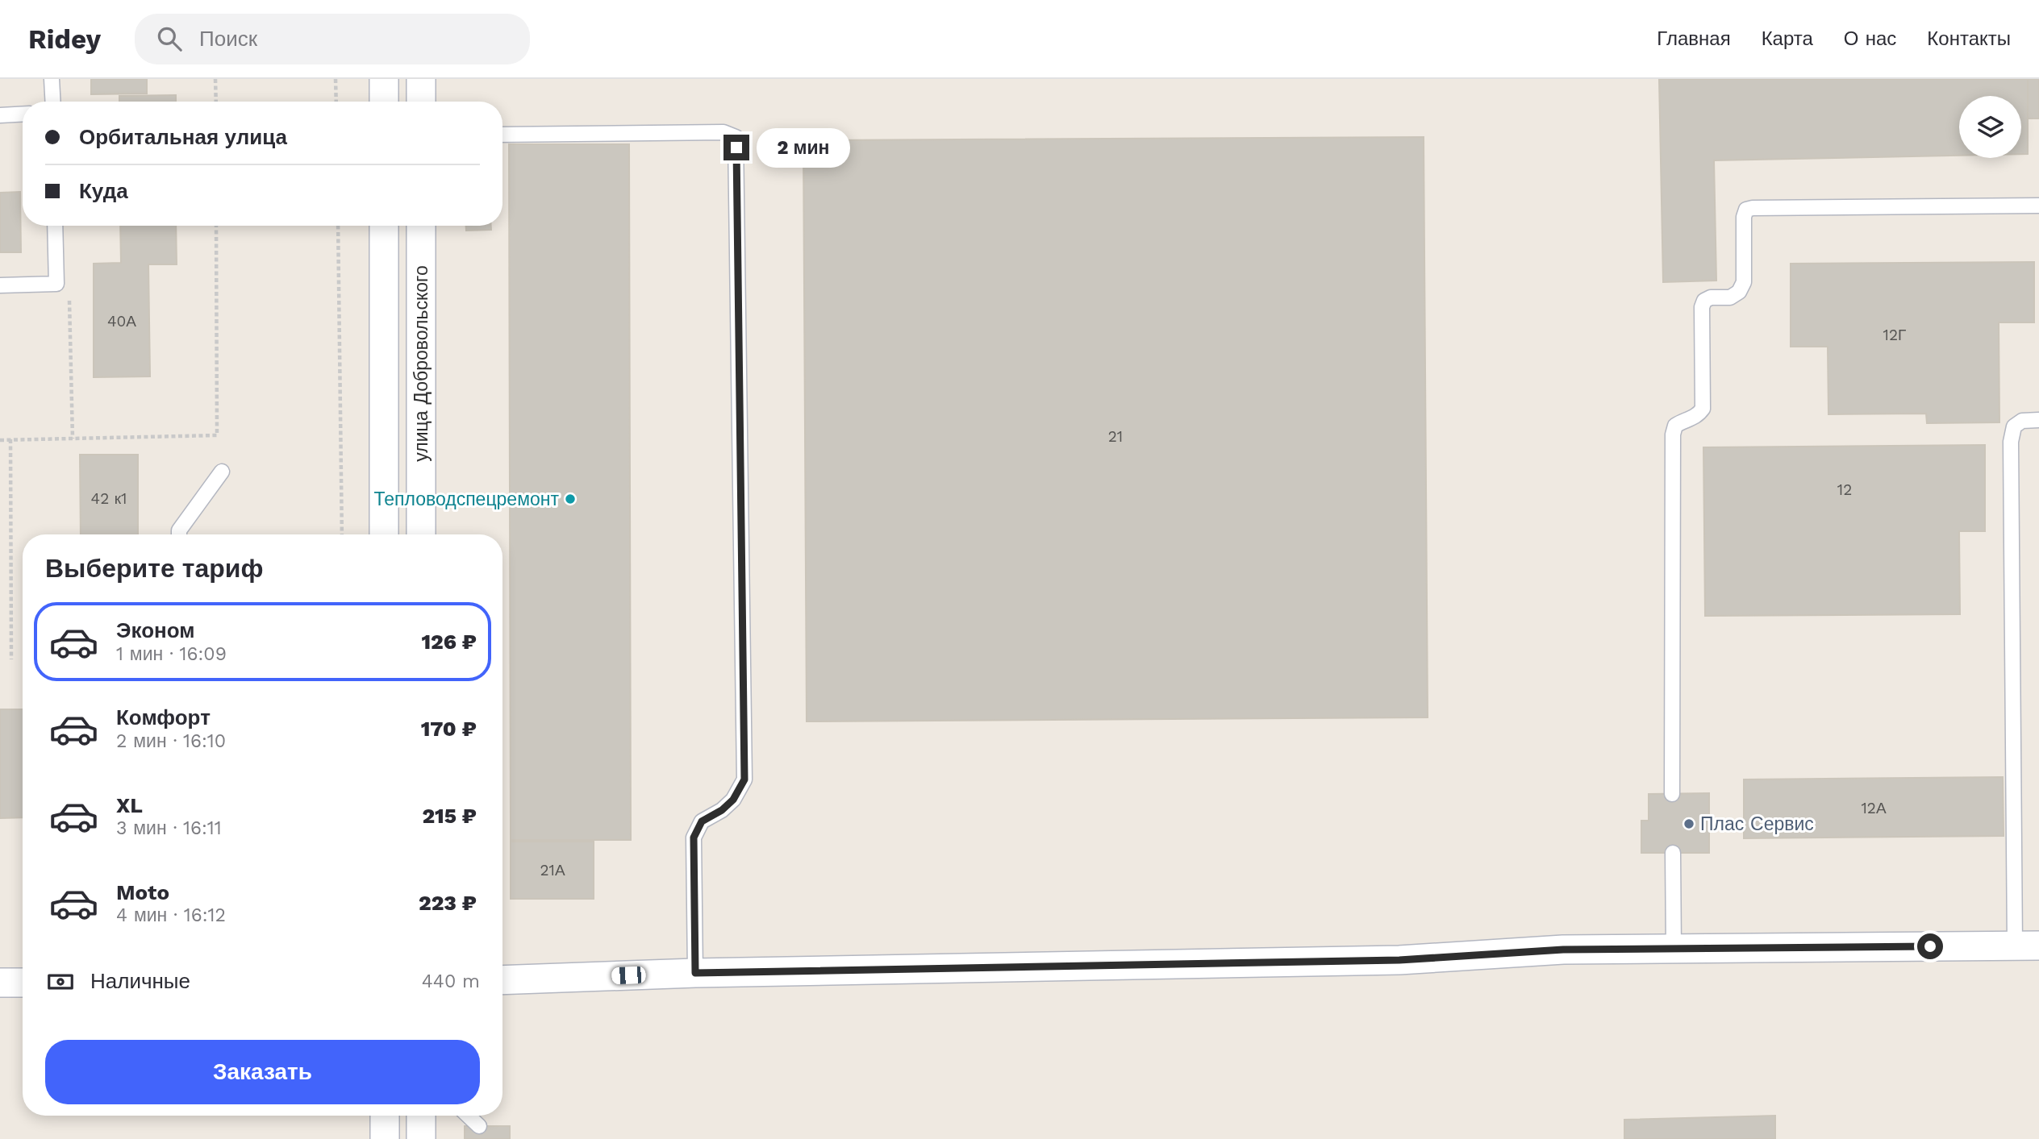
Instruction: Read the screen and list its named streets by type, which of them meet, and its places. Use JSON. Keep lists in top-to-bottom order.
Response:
{
  "streets": {
    "street": ["улица Добровольского"]
  },
  "places": ["Тепловодспецремонт", "Плас Сервис"],
  "house_numbers": [
    "40А",
    "12Г",
    "21",
    "12",
    "42 к1",
    "12А",
    "21А"
  ],
  "page": {
    "header": "Ridey",
    "search": "Поиск",
    "nav": [
      "Главная",
      "Карта",
      "О нас",
      "Контакты"
    ],
    "banner": ["Орбитальная улица", "Куда"],
    "bubble": "2 мин",
    "heading": "Выберите тариф",
    "list": [
      {
        "name": "Эконом",
        "note": "1 мин · 16:09",
        "value": "126 ₽"
      },
      {
        "name": "Комфорт",
        "note": "2 мин · 16:10",
        "value": "170 ₽"
      },
      {
        "name": "XL",
        "note": "3 мин · 16:11",
        "value": "215 ₽"
      },
      {
        "name": "Moto",
        "note": "4 мин · 16:12",
        "value": "223 ₽"
      }
    ],
    "pay": ["Наличные", "440 m"],
    "buttons": "Заказать"
  }
}
